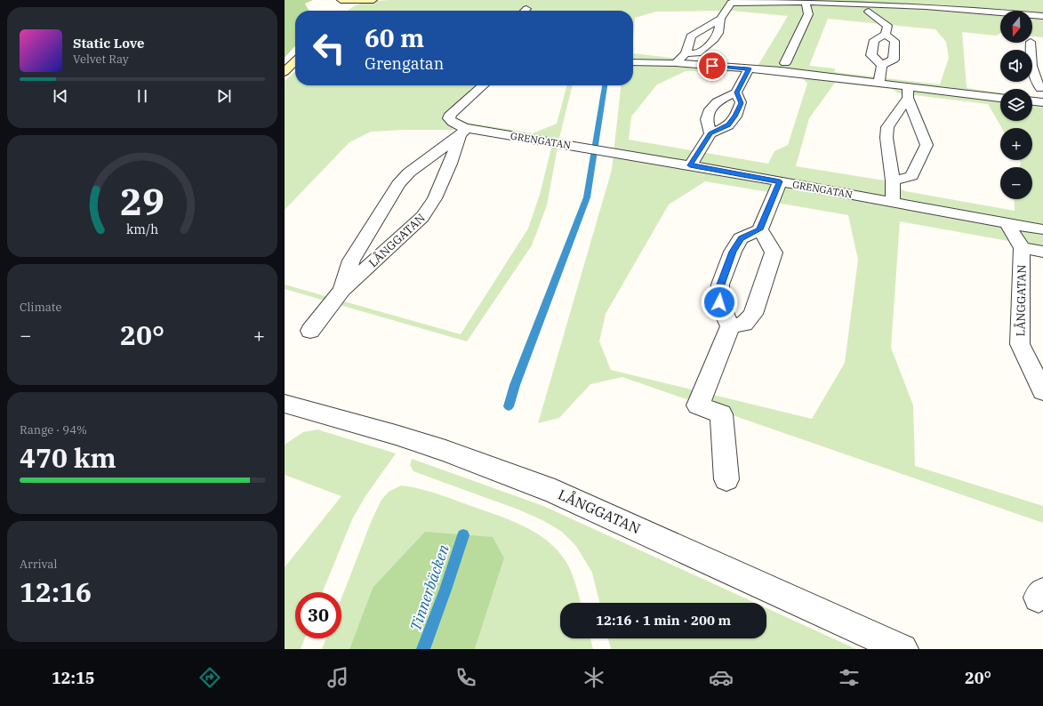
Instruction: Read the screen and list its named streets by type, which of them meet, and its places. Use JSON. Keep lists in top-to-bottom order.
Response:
{
  "streets": {
    "street": ["GRENGATAN", "LÅNGGATAN"]
  },
  "crossings": [
    ["GRENGATAN", "LÅNGGATAN"]
  ],
  "water": ["Tinnerbäcken"],
  "north": "bottom",
  "page": {
    "map_buttons": ["+", "−"],
    "turn": ["60 m", "Grengatan"],
    "song": ["Static Love", "Velvet Ray"],
    "tile": [
      "Climate",
      ["Range · 94%", "470 km"],
      ["Arrival", "12:16"]
    ],
    "heat": ["−", "20°", "+"],
    "limit": "30",
    "trip": "12:16 · 1 min · 200 m",
    "tabs": ["12:15", "20°"],
    "gauge": ["29", "km/h"]
  }
}
